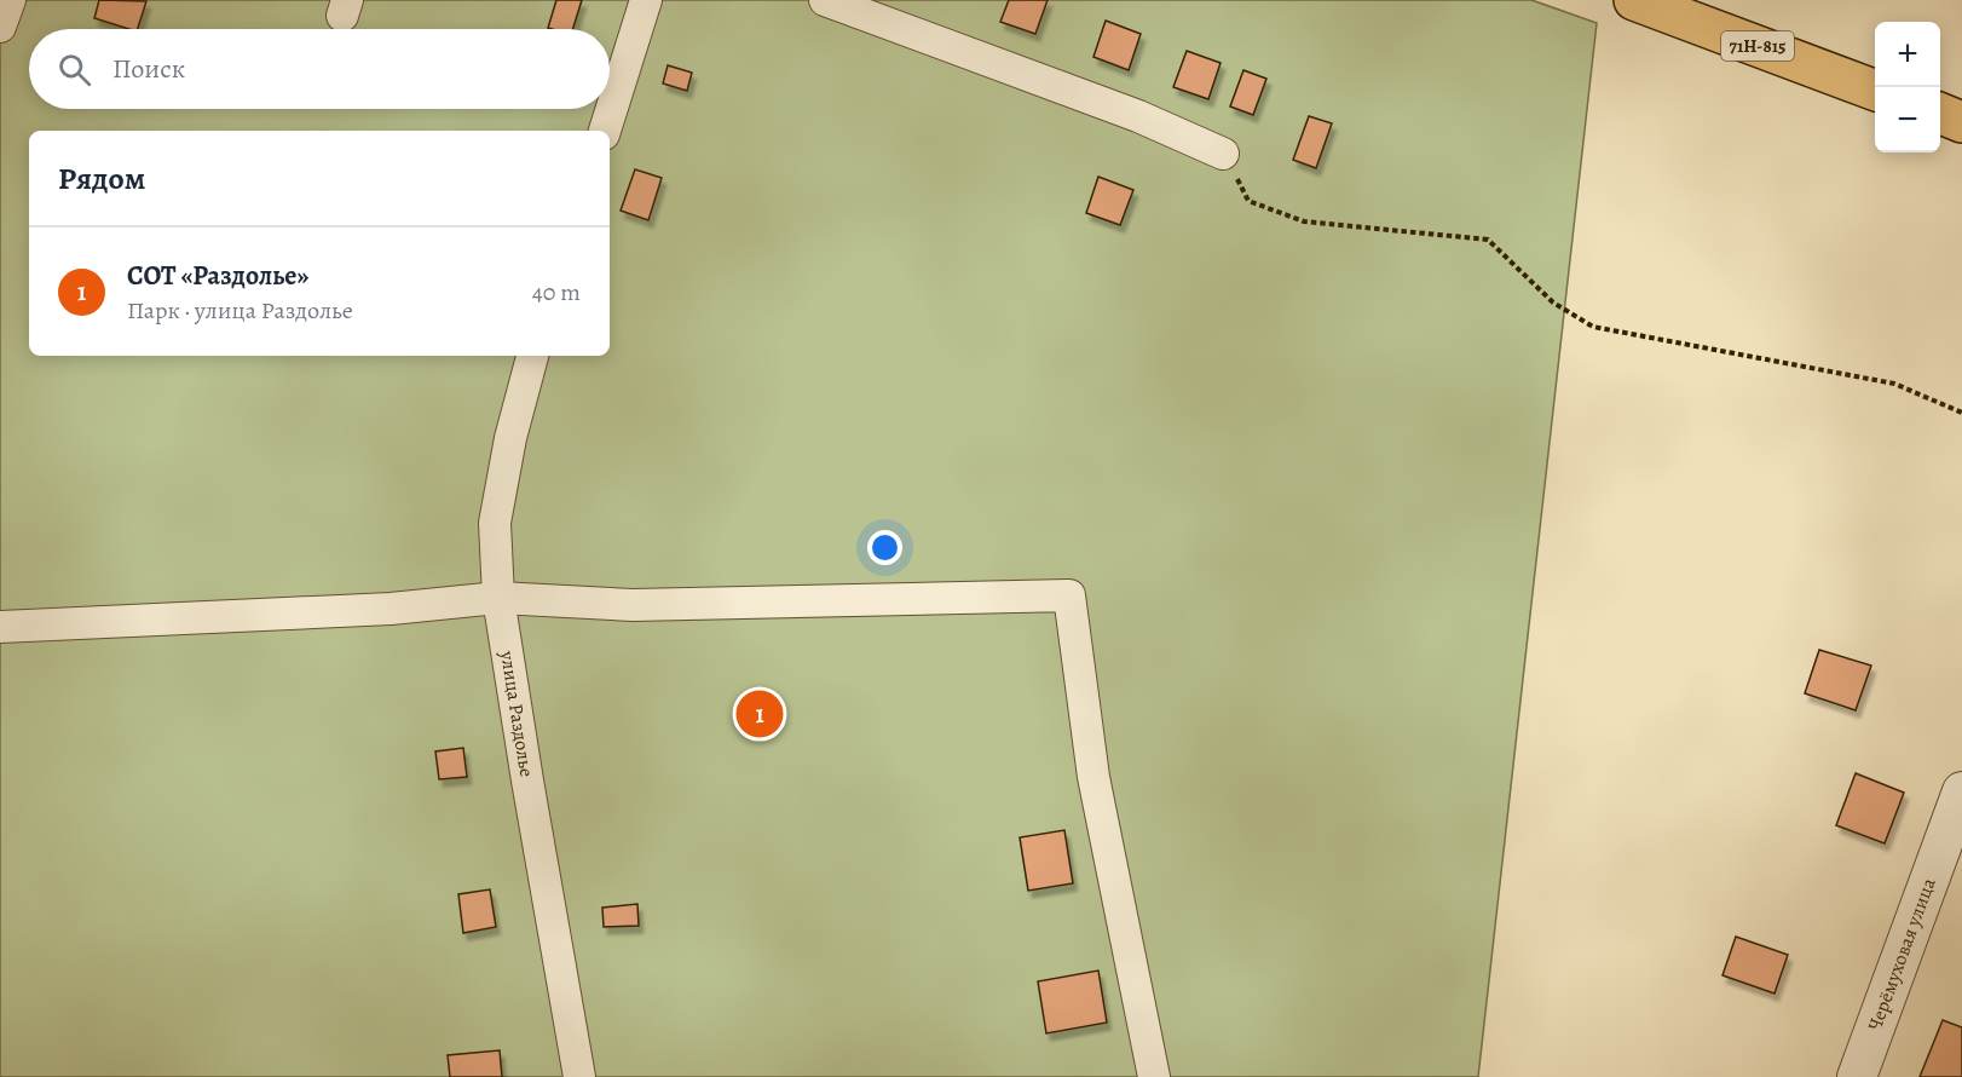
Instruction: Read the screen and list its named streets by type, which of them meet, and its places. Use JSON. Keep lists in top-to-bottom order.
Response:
{
  "streets": {
    "main road": ["71Н-815"],
    "street": ["улица Раздолье", "Черёмуховая улица"]
  },
  "page": {
    "map_buttons": ["+", "−"],
    "search": "Поиск",
    "heading": "Рядом",
    "list": [
      {
        "mark": "1",
        "name": "СОТ «Раздолье»",
        "note": "Парк · улица Раздолье",
        "value": "40 m"
      }
    ],
    "pins": "1"
  }
}
